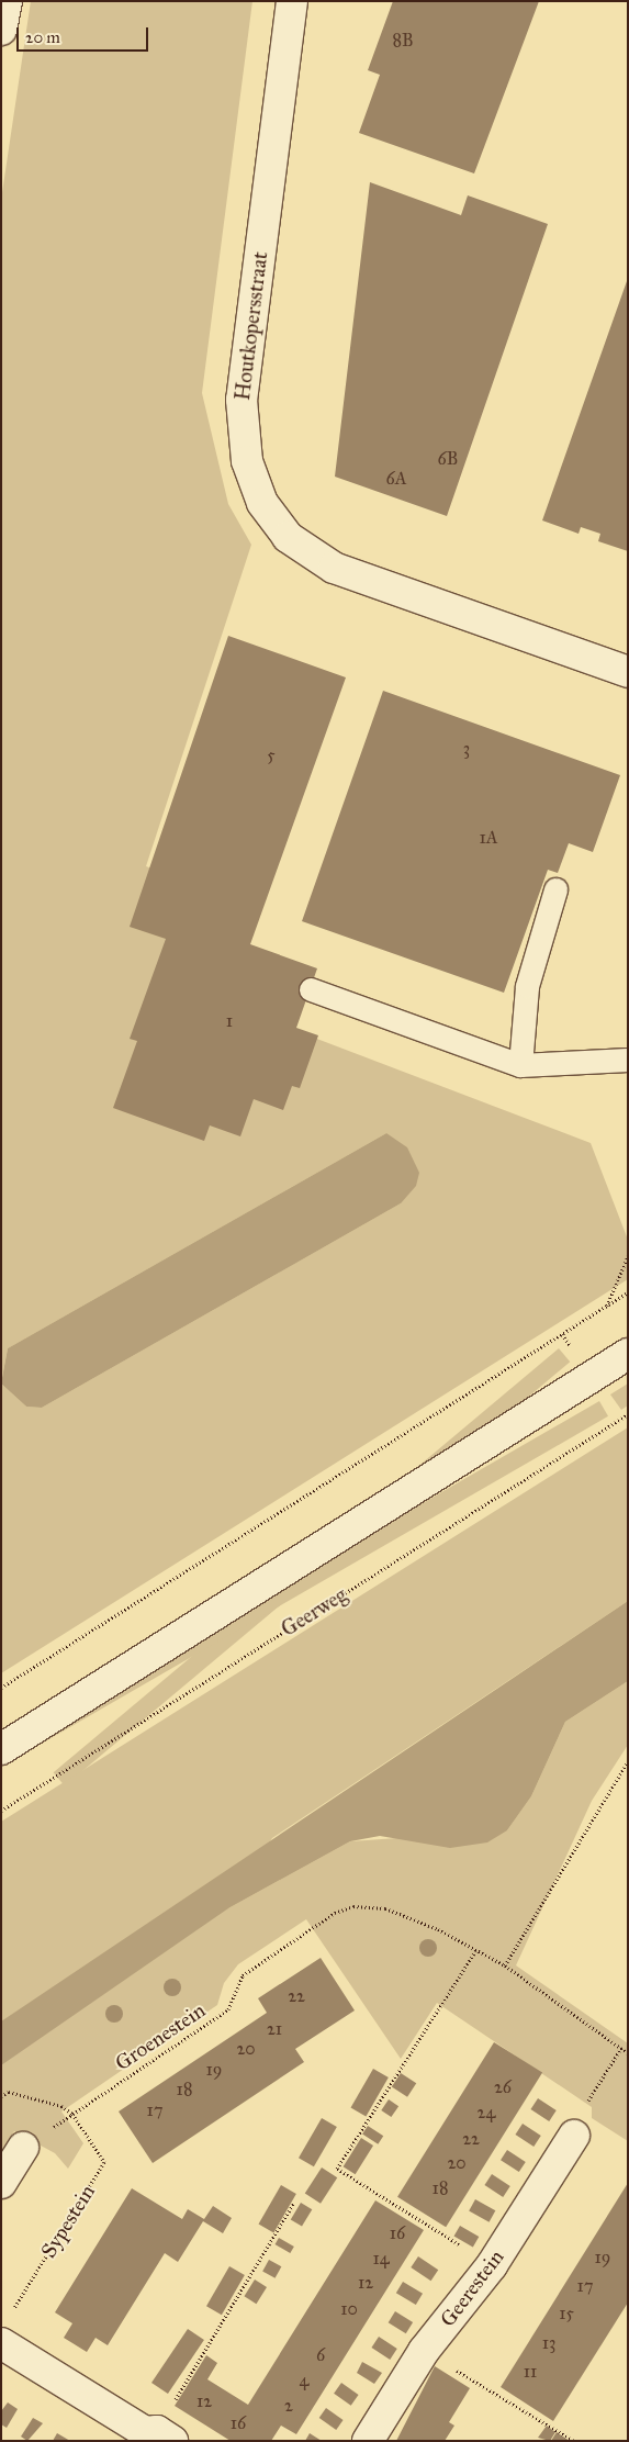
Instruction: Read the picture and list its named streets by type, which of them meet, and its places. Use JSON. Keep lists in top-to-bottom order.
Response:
{
  "streets": {
    "street": ["Houtkopersstraat", "Geerestein"],
    "path": ["Geerweg", "Groenestein", "Sypestein"]
  },
  "crossings": [
    ["Groenestein", "Sypestein"]
  ],
  "house_numbers": [
    "8B",
    "6B",
    "6A",
    "3",
    "5",
    "1A",
    "1",
    "22",
    "21",
    "20",
    "19",
    "26",
    "18",
    "17",
    "24",
    "22",
    "20",
    "18",
    "16",
    "19",
    "14",
    "12",
    "17",
    "10",
    "15",
    "13",
    "6",
    "11",
    "4",
    "12",
    "2",
    "16"
  ],
  "scale_bar": "20 m"
}
